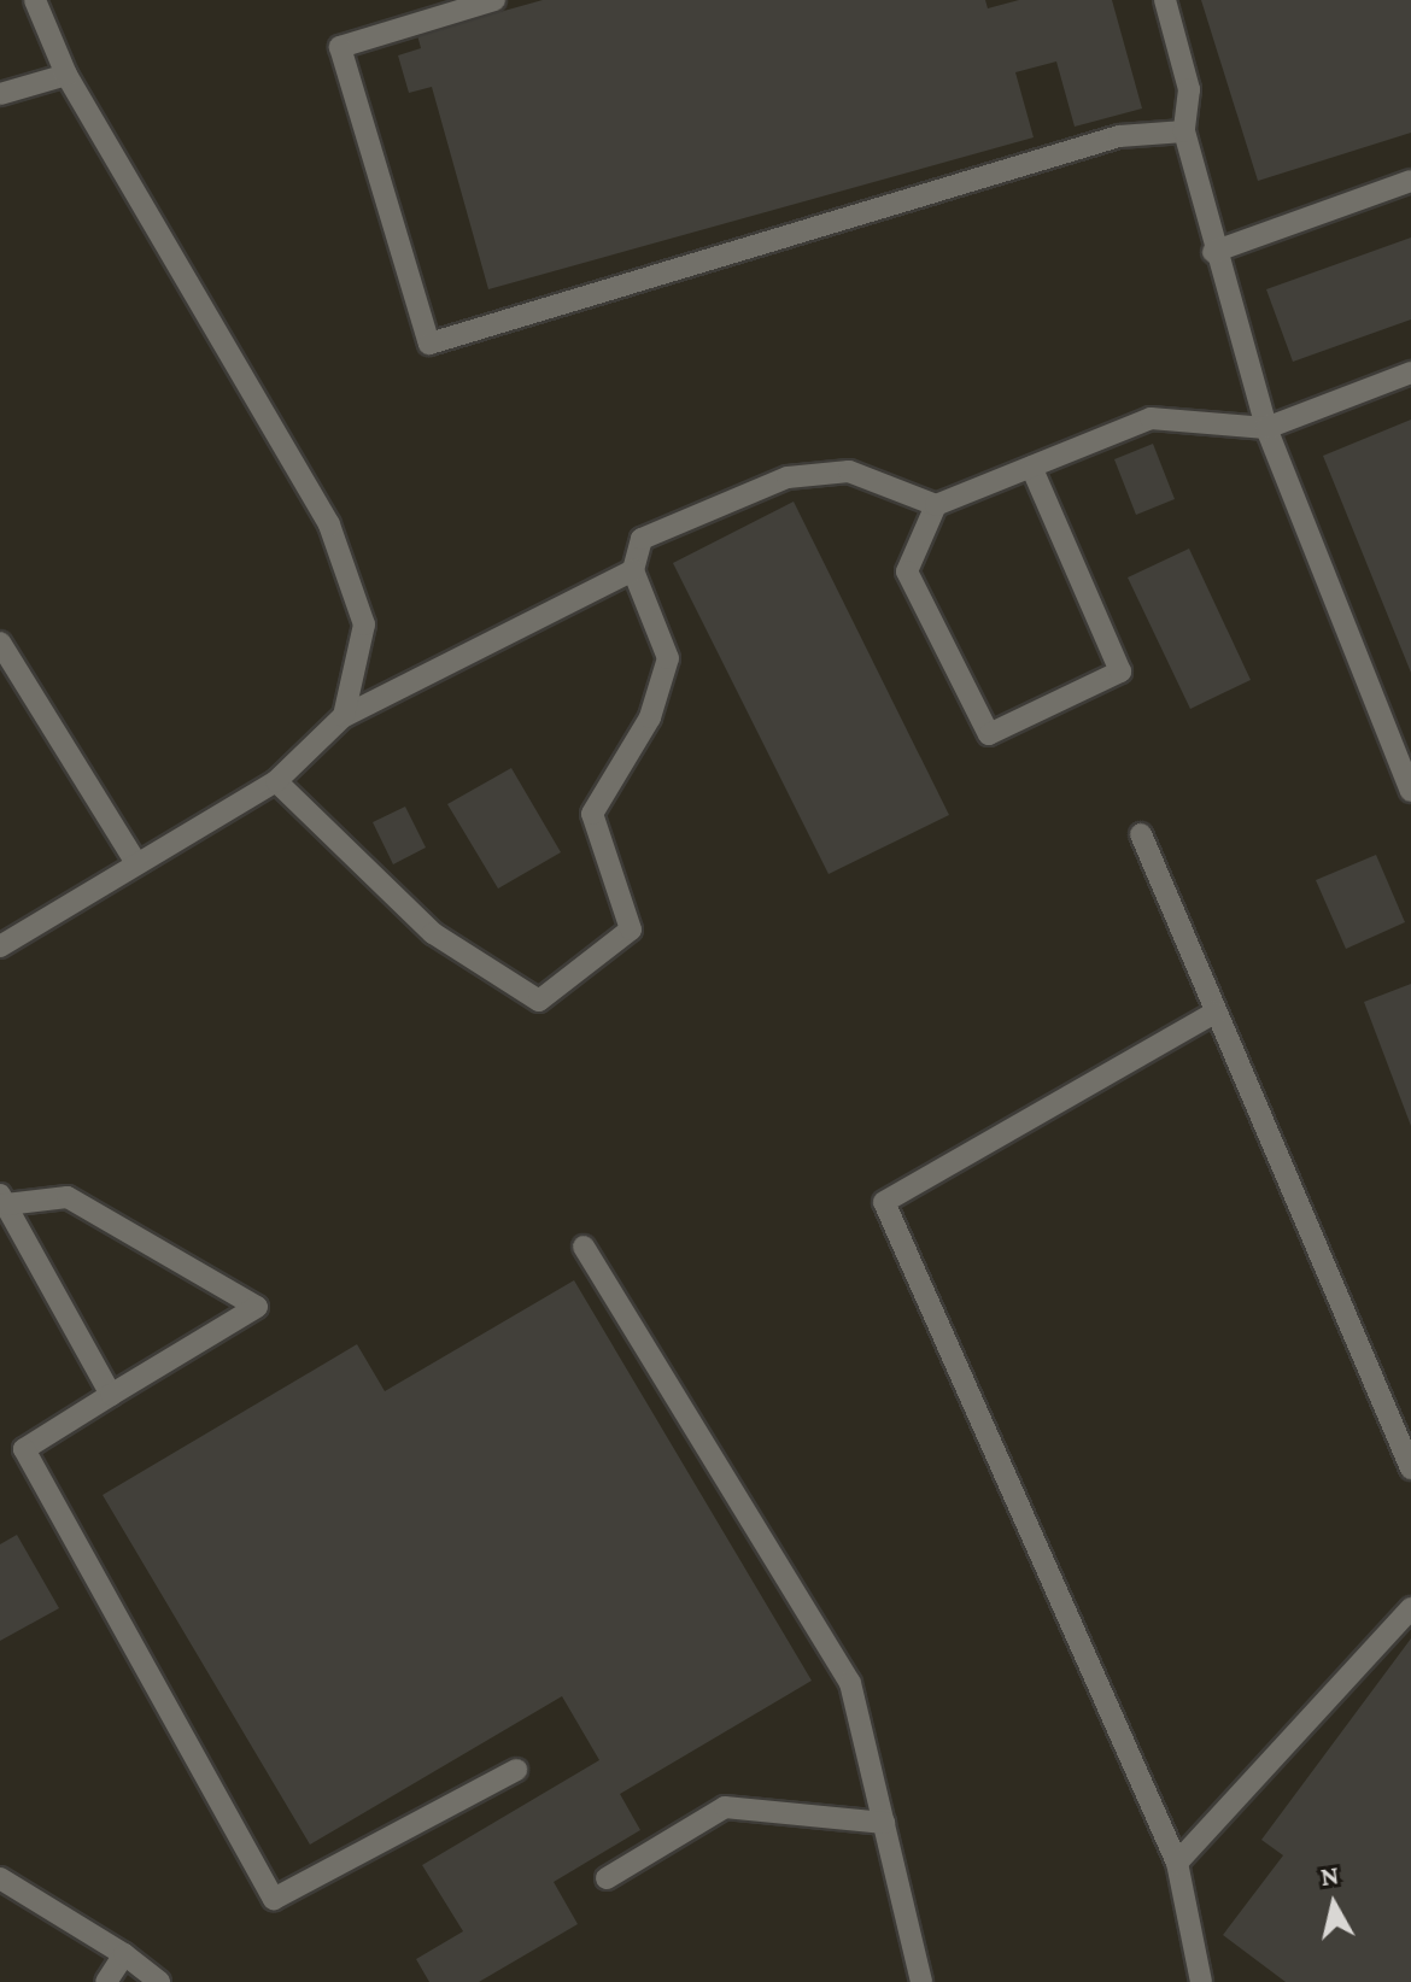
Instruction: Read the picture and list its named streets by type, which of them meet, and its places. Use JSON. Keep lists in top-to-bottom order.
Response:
{
  "north": "top"
}
